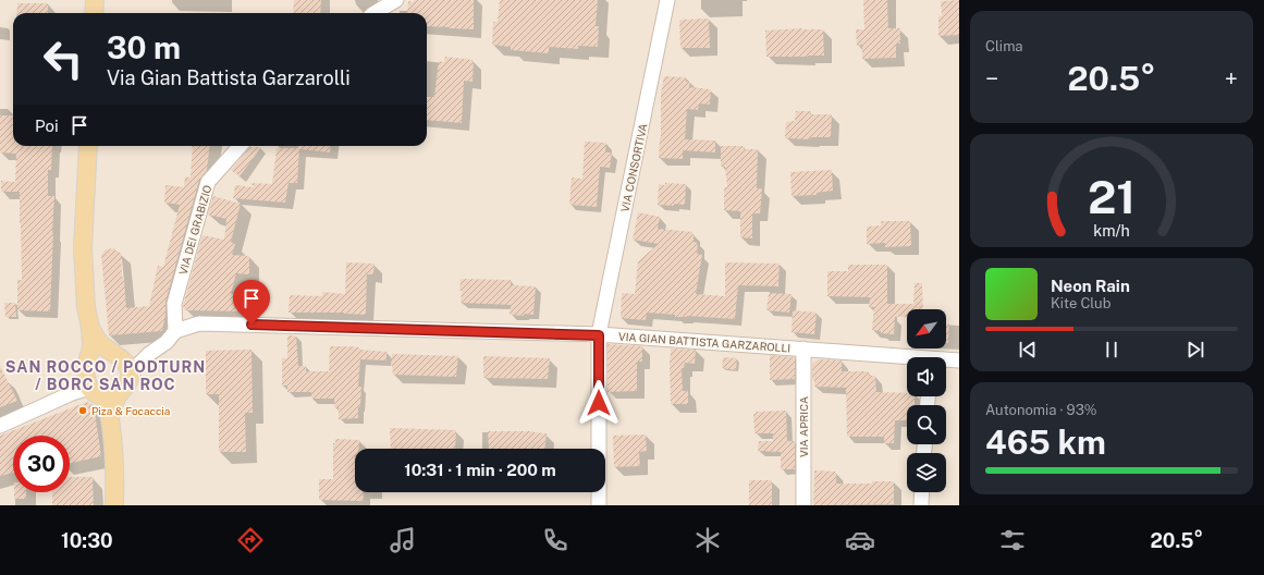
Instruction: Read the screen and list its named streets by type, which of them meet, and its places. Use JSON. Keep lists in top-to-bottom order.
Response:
{
  "streets": {
    "street": [
      "VIA CONSORTIVA",
      "VIA DEI GRABIZIO",
      "VIA GIAN BATTISTA GARZAROLLI",
      "VIA APRICA"
    ]
  },
  "crossings": [
    ["VIA CONSORTIVA", "VIA GIAN BATTISTA GARZAROLLI"],
    ["VIA DEI GRABIZIO", "VIA GIAN BATTISTA GARZAROLLI"],
    ["VIA GIAN BATTISTA GARZAROLLI", "VIA APRICA"]
  ],
  "districts": ["SAN ROCCO / PODTURN / BORC SAN ROC"],
  "places": ["Piza & Focaccia"],
  "north": "bottom left",
  "page": {
    "tile": [
      "Clima",
      ["Autonomia · 93%", "465 km"]
    ],
    "turn": ["30 m", "Via Gian Battista Garzarolli"],
    "heat": ["−", "20.5°", "+"],
    "then": "Poi",
    "song": ["Neon Rain", "Kite Club"],
    "limit": "30",
    "trip": "10:31 · 1 min · 200 m",
    "tabs": ["10:30", "20.5°"],
    "gauge": ["21", "km/h"]
  }
}
